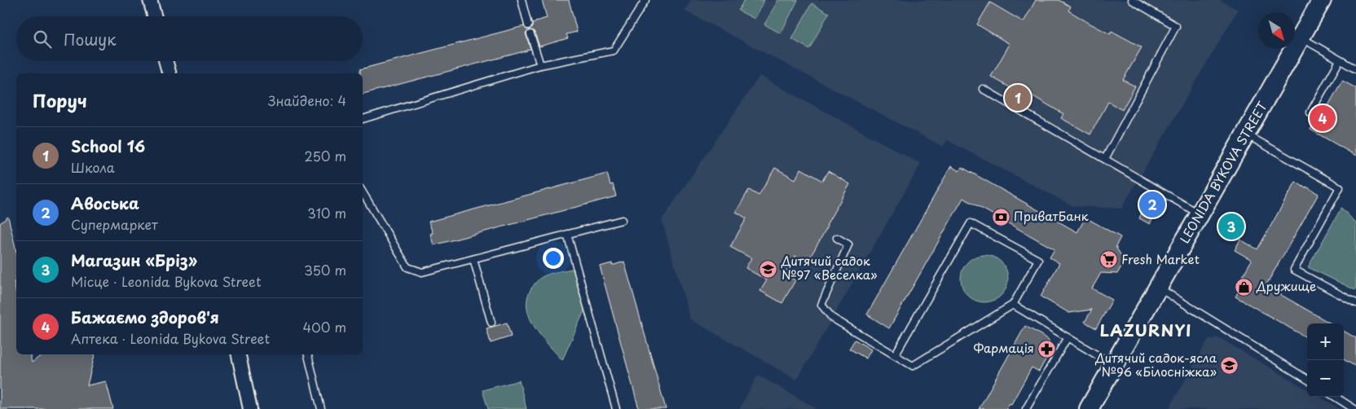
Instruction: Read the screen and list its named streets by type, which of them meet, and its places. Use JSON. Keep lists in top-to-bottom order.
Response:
{
  "streets": {
    "street": ["LEONIDA BYKOVA STREET"]
  },
  "districts": ["LAZURNYI"],
  "places": {
    "bank": ["ПриватБанк"],
    "supermarket": ["Fresh Market"],
    "school or university": ["Дитячий садок №97 «Веселка»", "Дитячий садок-ясла №96 «Білосніжка»"],
    "shop": ["Дружище"],
    "pharmacy": ["Фармація"]
  },
  "north": "bottom right",
  "page": {
    "search": "Пошук",
    "heading": ["Поруч", "Знайдено: 4"],
    "pins": [
      "1",
      "4",
      "2",
      "3"
    ],
    "list": [
      {
        "mark": "1",
        "name": "School 16",
        "note": "Школа",
        "value": "250 m"
      },
      {
        "mark": "2",
        "name": "Авоська",
        "note": "Супермаркет",
        "value": "310 m"
      },
      {
        "mark": "3",
        "name": "Магазин «Бріз»",
        "note": "Місце · Leonida Bykova Street",
        "value": "350 m"
      },
      {
        "mark": "4",
        "name": "Бажаємо здоров'я",
        "note": "Аптека · Leonida Bykova Street",
        "value": "400 m"
      }
    ],
    "map_buttons": ["+", "−"]
  }
}
